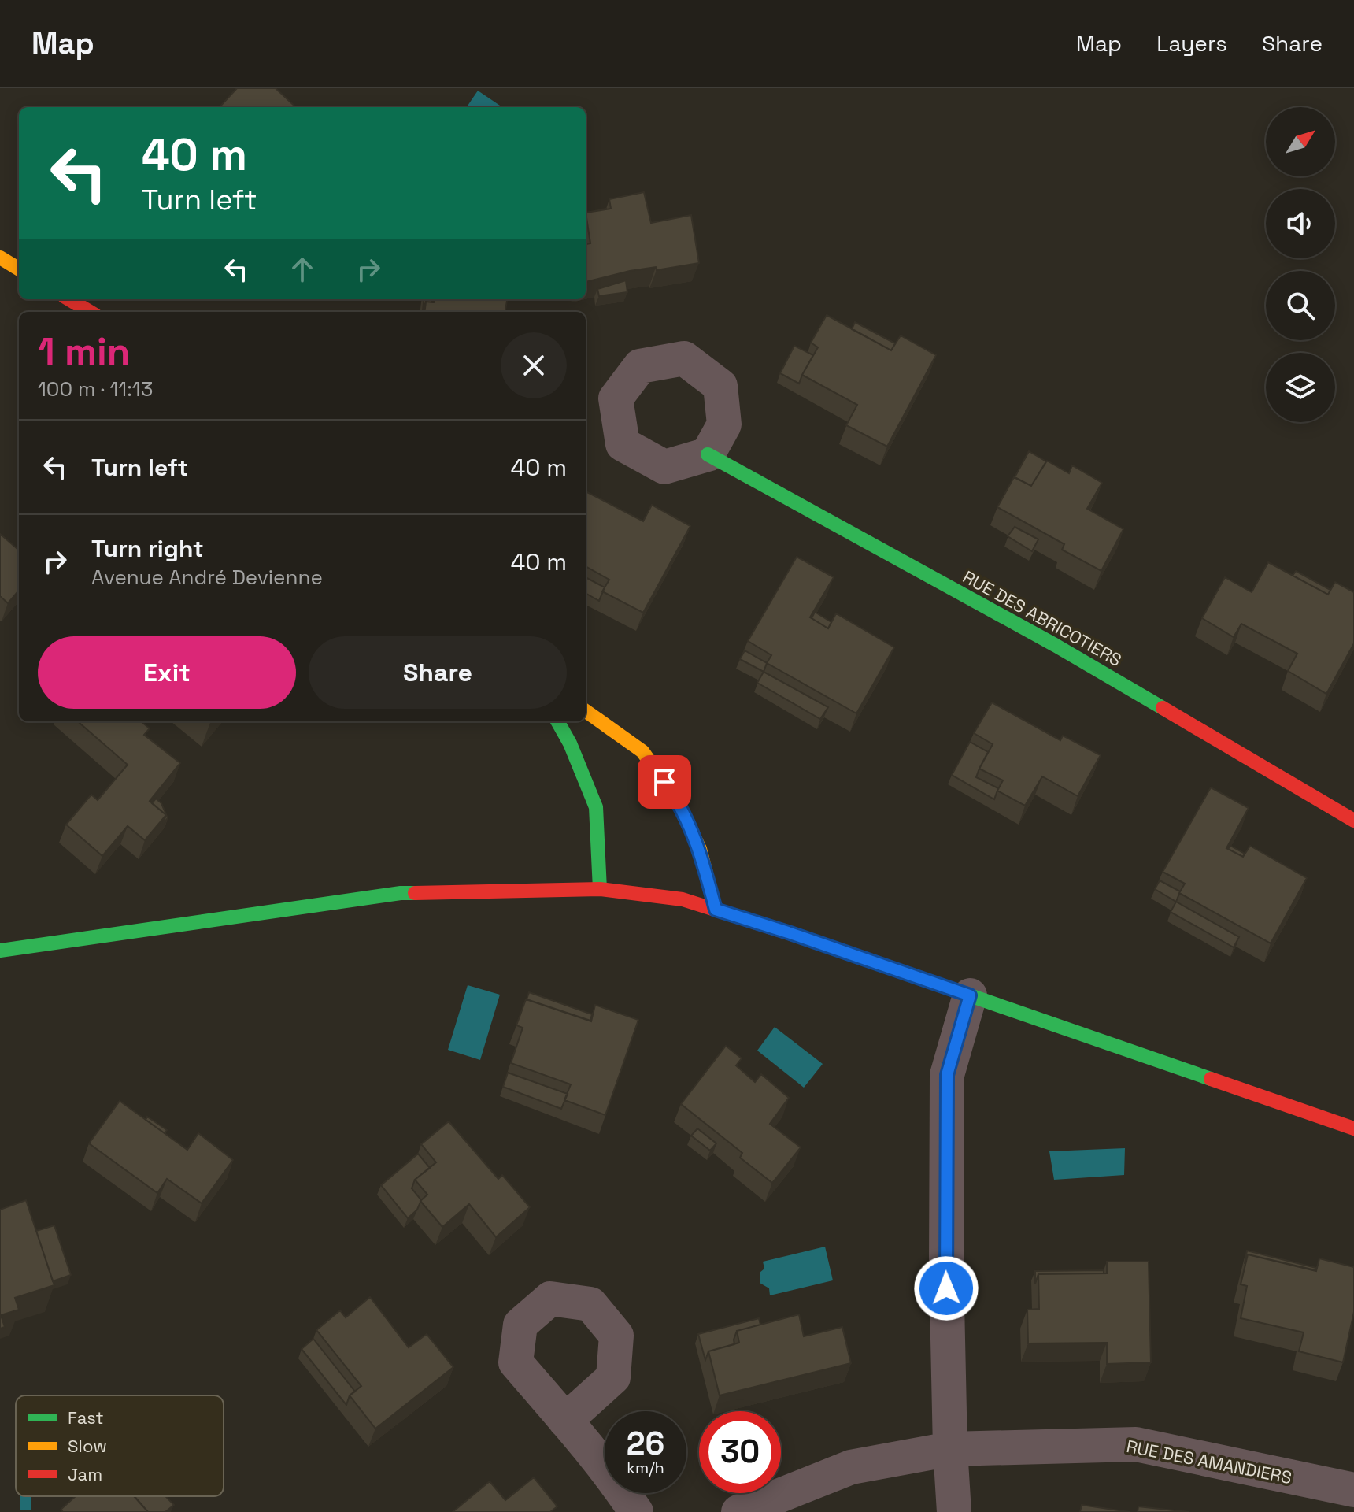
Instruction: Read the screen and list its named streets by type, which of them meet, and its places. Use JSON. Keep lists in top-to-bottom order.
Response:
{
  "streets": {
    "main road": ["RUE DES ABRICOTIERS"],
    "street": ["RUE DES AMANDIERS"]
  },
  "legend": ["Fast", "Slow", "Jam"],
  "north": "top right",
  "page": {
    "header": "Map",
    "nav": ["Map", "Layers", "Share"],
    "turn": ["40 m", "Turn left"],
    "heading": ["1 min", "100 m · 11:13"],
    "list": [
      {
        "name": "Turn left",
        "value": "40 m"
      },
      {
        "name": "Turn right",
        "note": "Avenue André Devienne",
        "value": "40 m"
      }
    ],
    "buttons": ["Exit", "Share"],
    "speed": "26 km/h",
    "limit": "30"
  }
}
